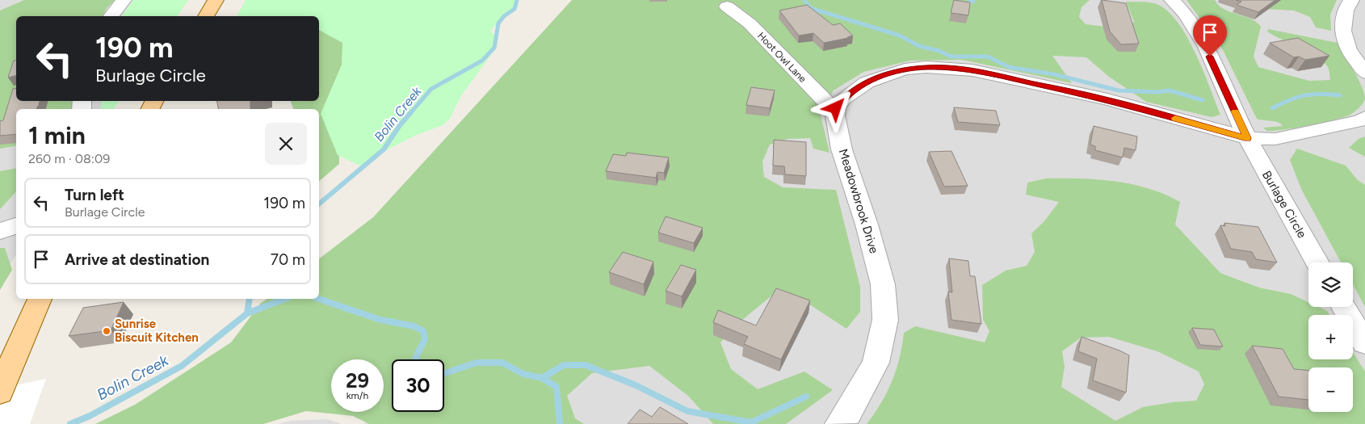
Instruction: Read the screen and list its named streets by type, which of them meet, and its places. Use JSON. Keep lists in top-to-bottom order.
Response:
{
  "streets": {
    "street": ["Hoot Owl Lane", "Meadowbrook Drive", "Burlage Circle"]
  },
  "crossings": [
    ["Hoot Owl Lane", "Meadowbrook Drive"]
  ],
  "water": ["Bolin Creek"],
  "places": ["Sunrise Biscuit Kitchen"],
  "page": {
    "turn": ["190 m", "Burlage Circle"],
    "heading": ["1 min", "260 m · 08:09"],
    "list": [
      {
        "name": "Turn left",
        "note": "Burlage Circle",
        "value": "190 m"
      },
      {
        "name": "Arrive at destination",
        "value": "70 m"
      }
    ],
    "map_buttons": ["+", "−"],
    "speed": "29 km/h",
    "limit": "30"
  }
}
